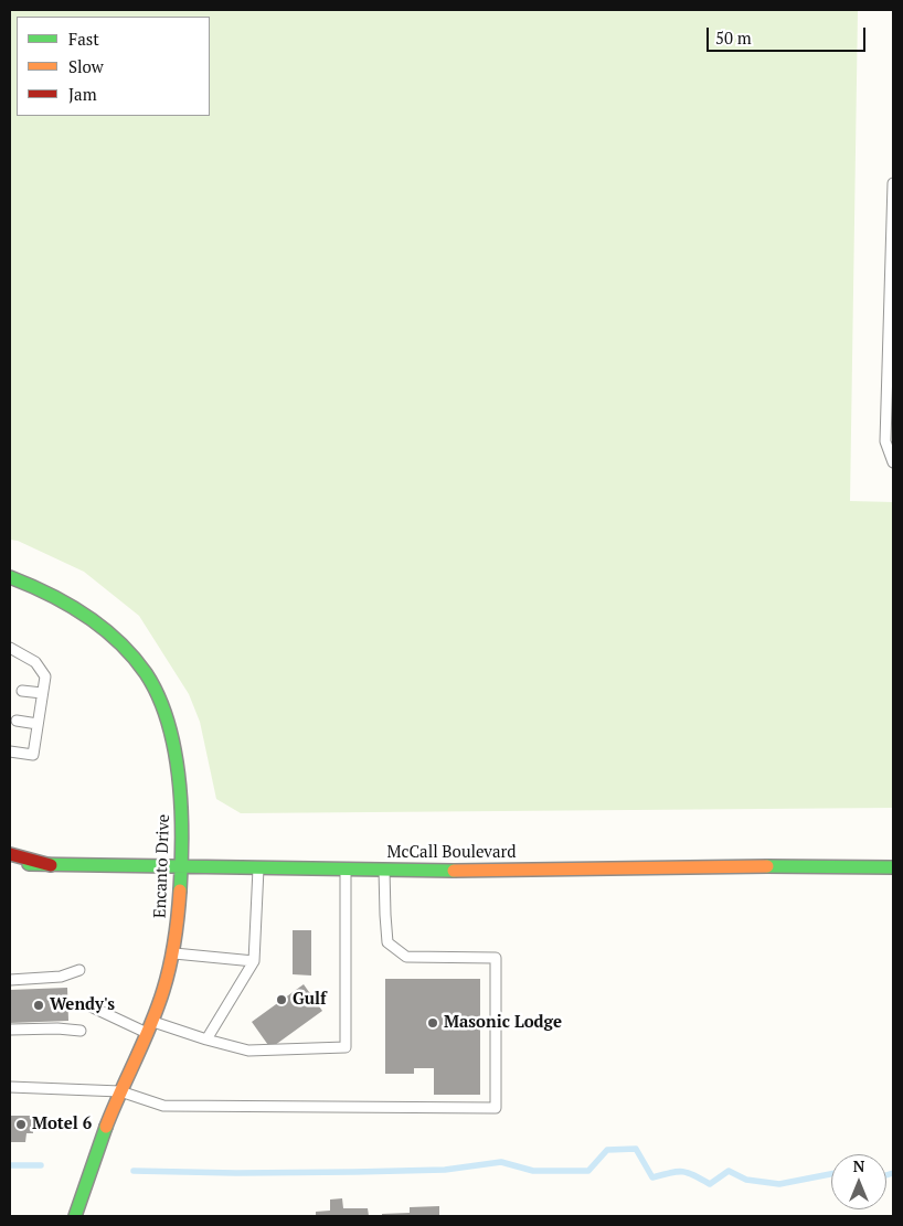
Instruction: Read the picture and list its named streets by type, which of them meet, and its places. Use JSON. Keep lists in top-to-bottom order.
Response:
{
  "streets": {
    "main road": ["McCall Boulevard", "Encanto Drive"]
  },
  "crossings": [
    ["McCall Boulevard", "Encanto Drive"]
  ],
  "places": [
    "Gulf",
    "Wendy's",
    "Masonic Lodge",
    "Motel 6"
  ],
  "legend": ["Fast", "Slow", "Jam"],
  "scale_bar": "50 m",
  "north": "top"
}
